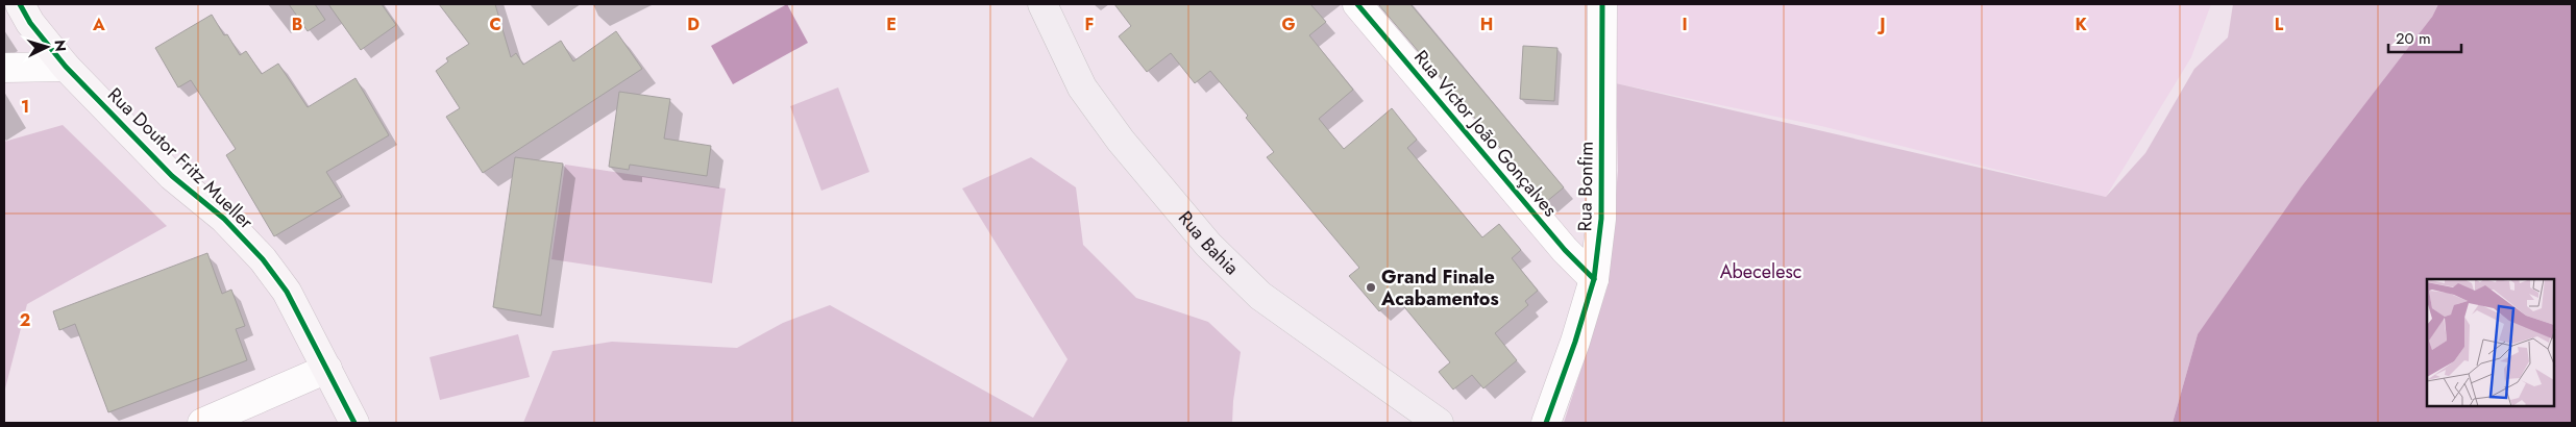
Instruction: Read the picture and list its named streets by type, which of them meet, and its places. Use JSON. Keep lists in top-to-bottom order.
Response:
{
  "streets": {
    "main road": ["Rua Bahia"],
    "street": ["Rua Victor João Gonçalves", "Rua Doutor Fritz Mueller", "Rua Bonfim"]
  },
  "crossings": [
    ["Rua Victor João Gonçalves", "Rua Bonfim"]
  ],
  "parks": ["Abecelesc"],
  "places": ["Grand Finale Acabamentos"],
  "scale_bar": "20 m",
  "north": "right",
  "grid": {
    "columns": [
      "A",
      "B",
      "C",
      "D",
      "E",
      "F",
      "G",
      "H",
      "I",
      "J",
      "K",
      "L"
    ],
    "rows": ["1", "2"]
  }
}
